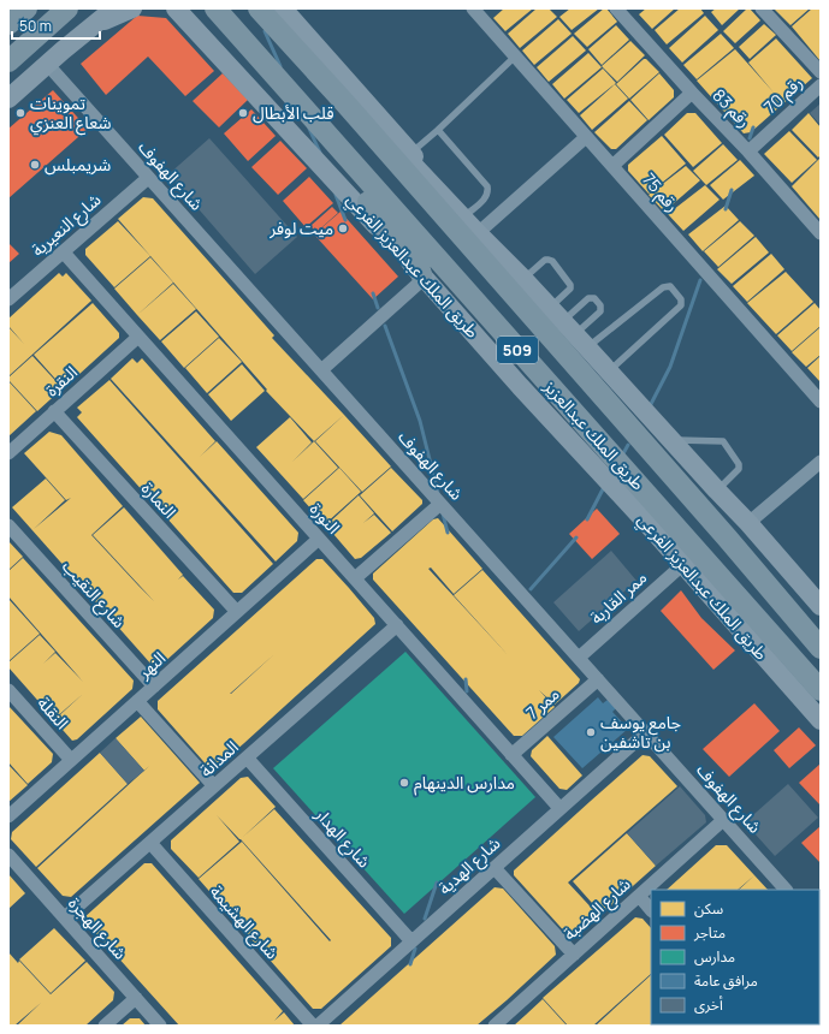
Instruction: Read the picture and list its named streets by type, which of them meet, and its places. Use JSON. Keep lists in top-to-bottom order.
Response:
{
  "streets": {
    "main road": ["طريق الملك عبدالعزيز الفرعي", "509", "طريق الملك عبدالعزيز"],
    "street": [
      "رقم 70",
      "رقم 83",
      "شارع الهفوف",
      "رقم 75",
      "شارع النعيرية",
      "النقرة",
      "النمارة",
      "النورة",
      "شارع النقيب",
      "ممر القاربة",
      "النهر",
      "ممر 7",
      "النقلة",
      "المدانة",
      "شارع الهدار",
      "شارع الهدية",
      "شارع الهضبة",
      "شارع الهشيمة",
      "شارع الهجرة"
    ]
  },
  "crossings": [
    ["رقم 70", "رقم 83"],
    ["شارع الهفوف", "شارع النعيرية"],
    ["شارع الهفوف", "ممر القاربة"],
    ["شارع الهفوف", "ممر 7"],
    ["شارع الهفوف", "شارع الهدية"],
    ["شارع الهفوف", "شارع الهضبة"],
    ["شارع النعيرية", "النورة"],
    ["طريق الملك عبدالعزيز الفرعي", "ممر القاربة"],
    ["النقرة", "النمارة"],
    ["النقرة", "النورة"],
    ["النمارة", "النهر"],
    ["النورة", "النهر"],
    ["النورة", "ممر 7"],
    ["النورة", "المدانة"],
    ["النورة", "شارع الهدية"],
    ["شارع النقيب", "النهر"],
    ["النهر", "النقلة"],
    ["المدانة", "شارع الهدار"],
    ["المدانة", "شارع الهشيمة"],
    ["المدانة", "شارع الهجرة"],
    ["شارع الهدار", "شارع الهدية"]
  ],
  "places": [
    "تموينات شعاع العنزي",
    "قلب الأبطال",
    "شريمبلس",
    "ميت لوفر",
    "جامع يوسف بن تاشفين",
    "مدارس الدينهام"
  ],
  "legend": [
    "سكن",
    "متاجر",
    "مدارس",
    "مرافق عامة",
    "أخرى"
  ],
  "scale_bar": "50 m"
}
